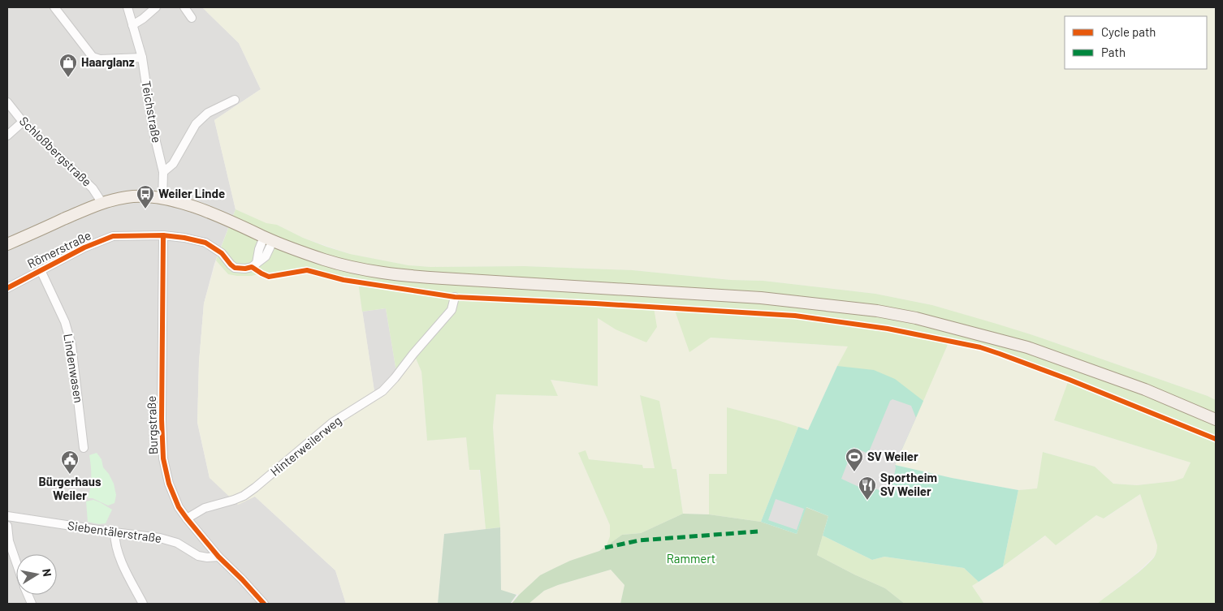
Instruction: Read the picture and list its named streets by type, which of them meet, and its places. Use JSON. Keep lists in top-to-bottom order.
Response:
{
  "streets": {
    "street": [
      "Teichstraße",
      "Schloßbergstraße",
      "Römerstraße",
      "Lindenwasen",
      "Burgstraße",
      "Hinterweilerweg",
      "Siebentälerstraße"
    ]
  },
  "crossings": [
    ["Römerstraße", "Lindenwasen"],
    ["Römerstraße", "Burgstraße"],
    ["Burgstraße", "Hinterweilerweg"],
    ["Burgstraße", "Siebentälerstraße"]
  ],
  "parks": ["Rammert"],
  "places": {
    "shop": ["Haarglanz"],
    "bus stop": ["Weiler Linde"],
    "sports": ["SV Weiler"],
    "public building": ["Bürgerhaus Weiler"],
    "restaurant": ["Sportheim SV Weiler"]
  },
  "legend": ["Cycle path", "Path"],
  "north": "right"
}
